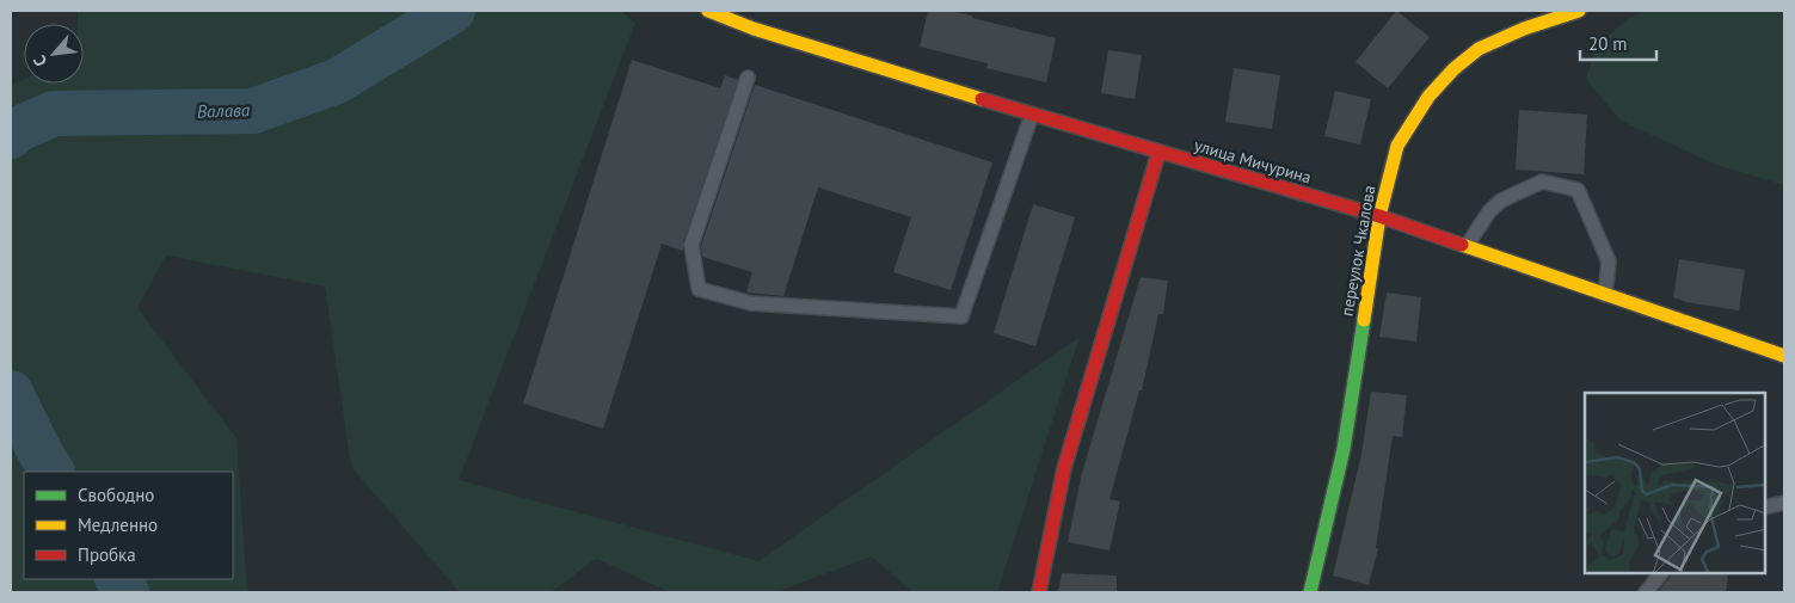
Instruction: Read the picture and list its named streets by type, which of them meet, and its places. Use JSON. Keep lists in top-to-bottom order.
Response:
{
  "streets": {
    "street": ["улица Мичурина", "переулок Чкалова"]
  },
  "crossings": [
    ["улица Мичурина", "переулок Чкалова"]
  ],
  "water": ["Валава"],
  "legend": ["Свободно", "Медленно", "Пробка"],
  "scale_bar": "20 m",
  "north": "bottom left"
}
